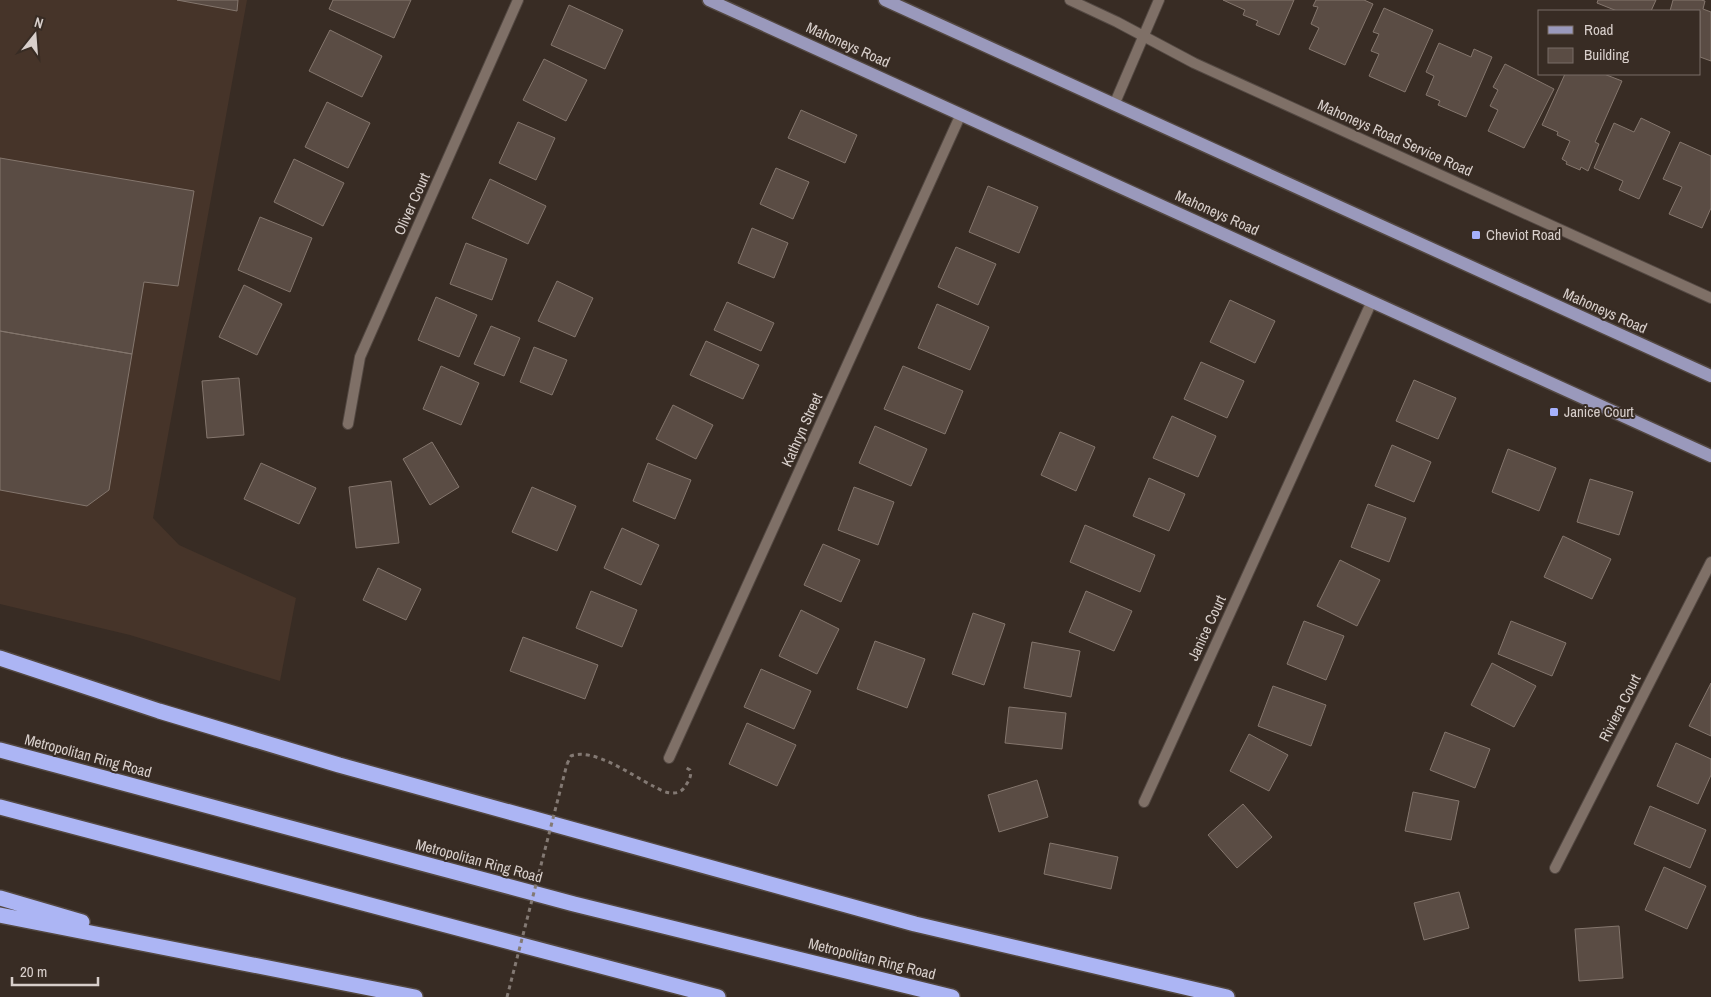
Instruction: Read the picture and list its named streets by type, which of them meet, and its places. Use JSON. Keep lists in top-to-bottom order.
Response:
{
  "streets": {
    "highway": ["Metropolitan Ring Road"],
    "main road": ["Mahoneys Road"],
    "street": [
      "Mahoneys Road Service Road",
      "Oliver Court",
      "Kathryn Street",
      "Janice Court",
      "Riviera Court"
    ]
  },
  "crossings": [
    ["Mahoneys Road", "Kathryn Street"],
    ["Mahoneys Road", "Janice Court"]
  ],
  "places": {
    "transit": ["Cheviot Road", "Janice Court"]
  },
  "legend": ["Road", "Building"],
  "scale_bar": "20 m",
  "north": "top"
}
